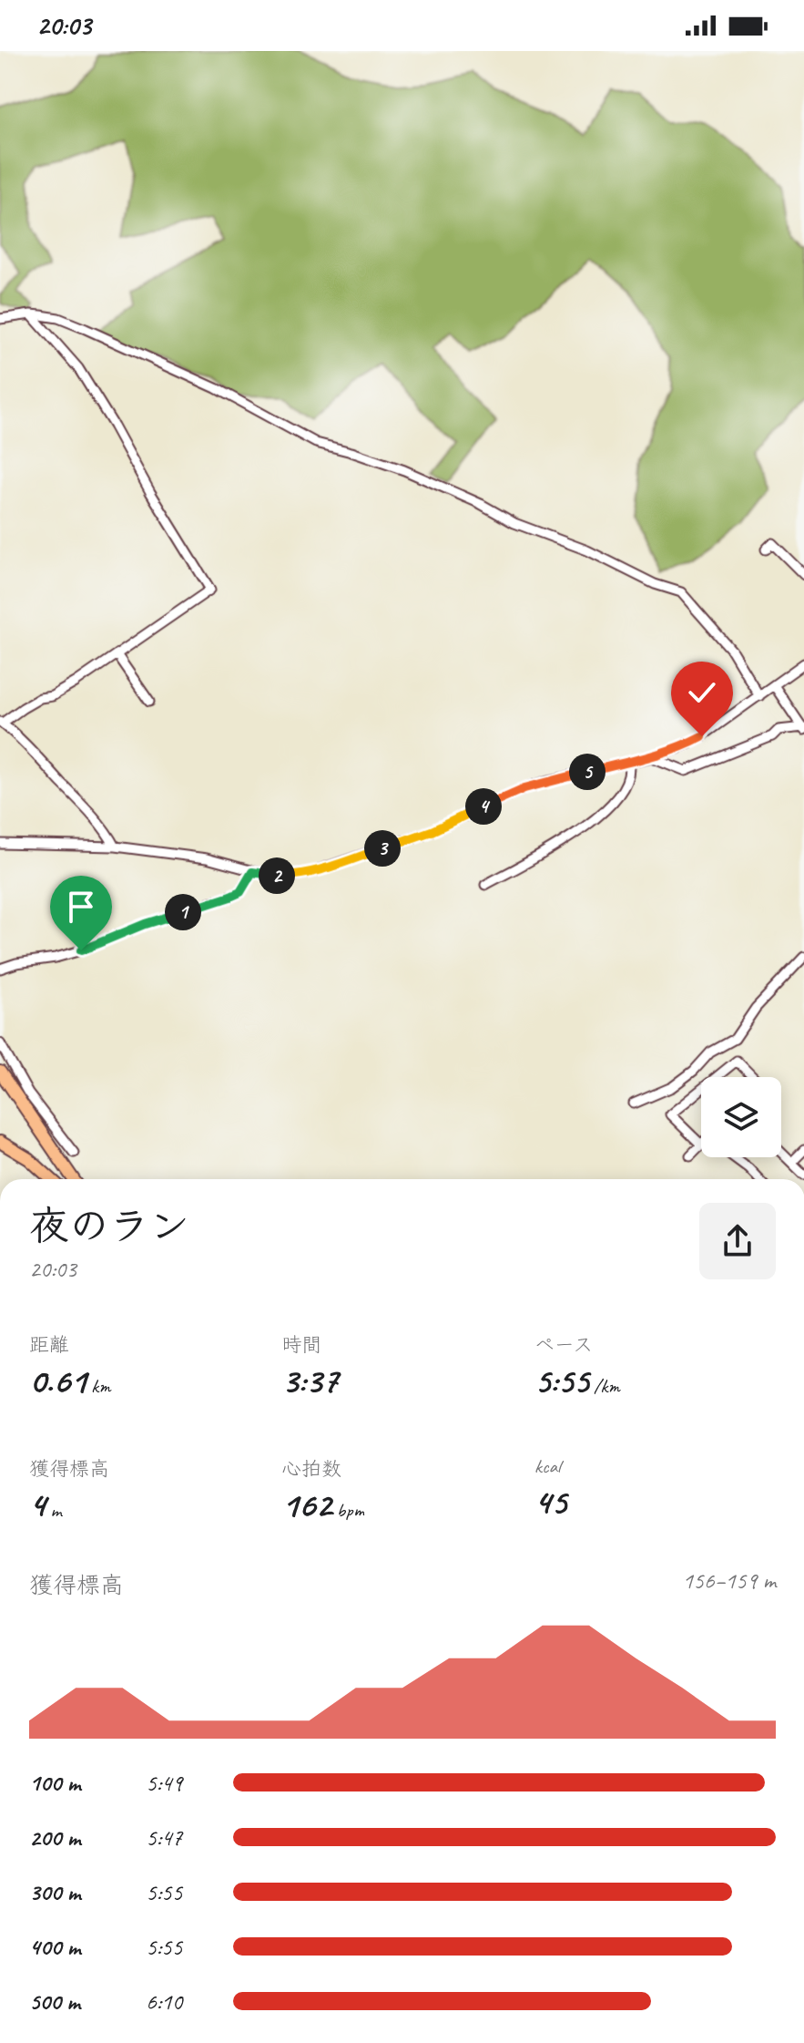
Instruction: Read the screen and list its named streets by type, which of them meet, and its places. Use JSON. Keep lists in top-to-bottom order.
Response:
{
  "page": {
    "status": "20:03",
    "pins": [
      "5",
      "4",
      "3",
      "2",
      "1"
    ],
    "heading": ["夜のラン", "20:03"],
    "stats": [
      ["距離", "0.61 km"],
      ["時間", "3:37"],
      ["ペース", "5:55 /km"],
      ["獲得標高", "4 m"],
      ["心拍数", "162 bpm"],
      ["kcal", "45"]
    ],
    "chart": ["獲得標高", "156–159 m"],
    "list": [
      {
        "name": "100 m",
        "note": "5:49"
      },
      {
        "name": "200 m",
        "note": "5:47"
      },
      {
        "name": "300 m",
        "note": "5:55"
      },
      {
        "name": "400 m",
        "note": "5:55"
      },
      {
        "name": "500 m",
        "note": "6:10"
      }
    ]
  }
}
